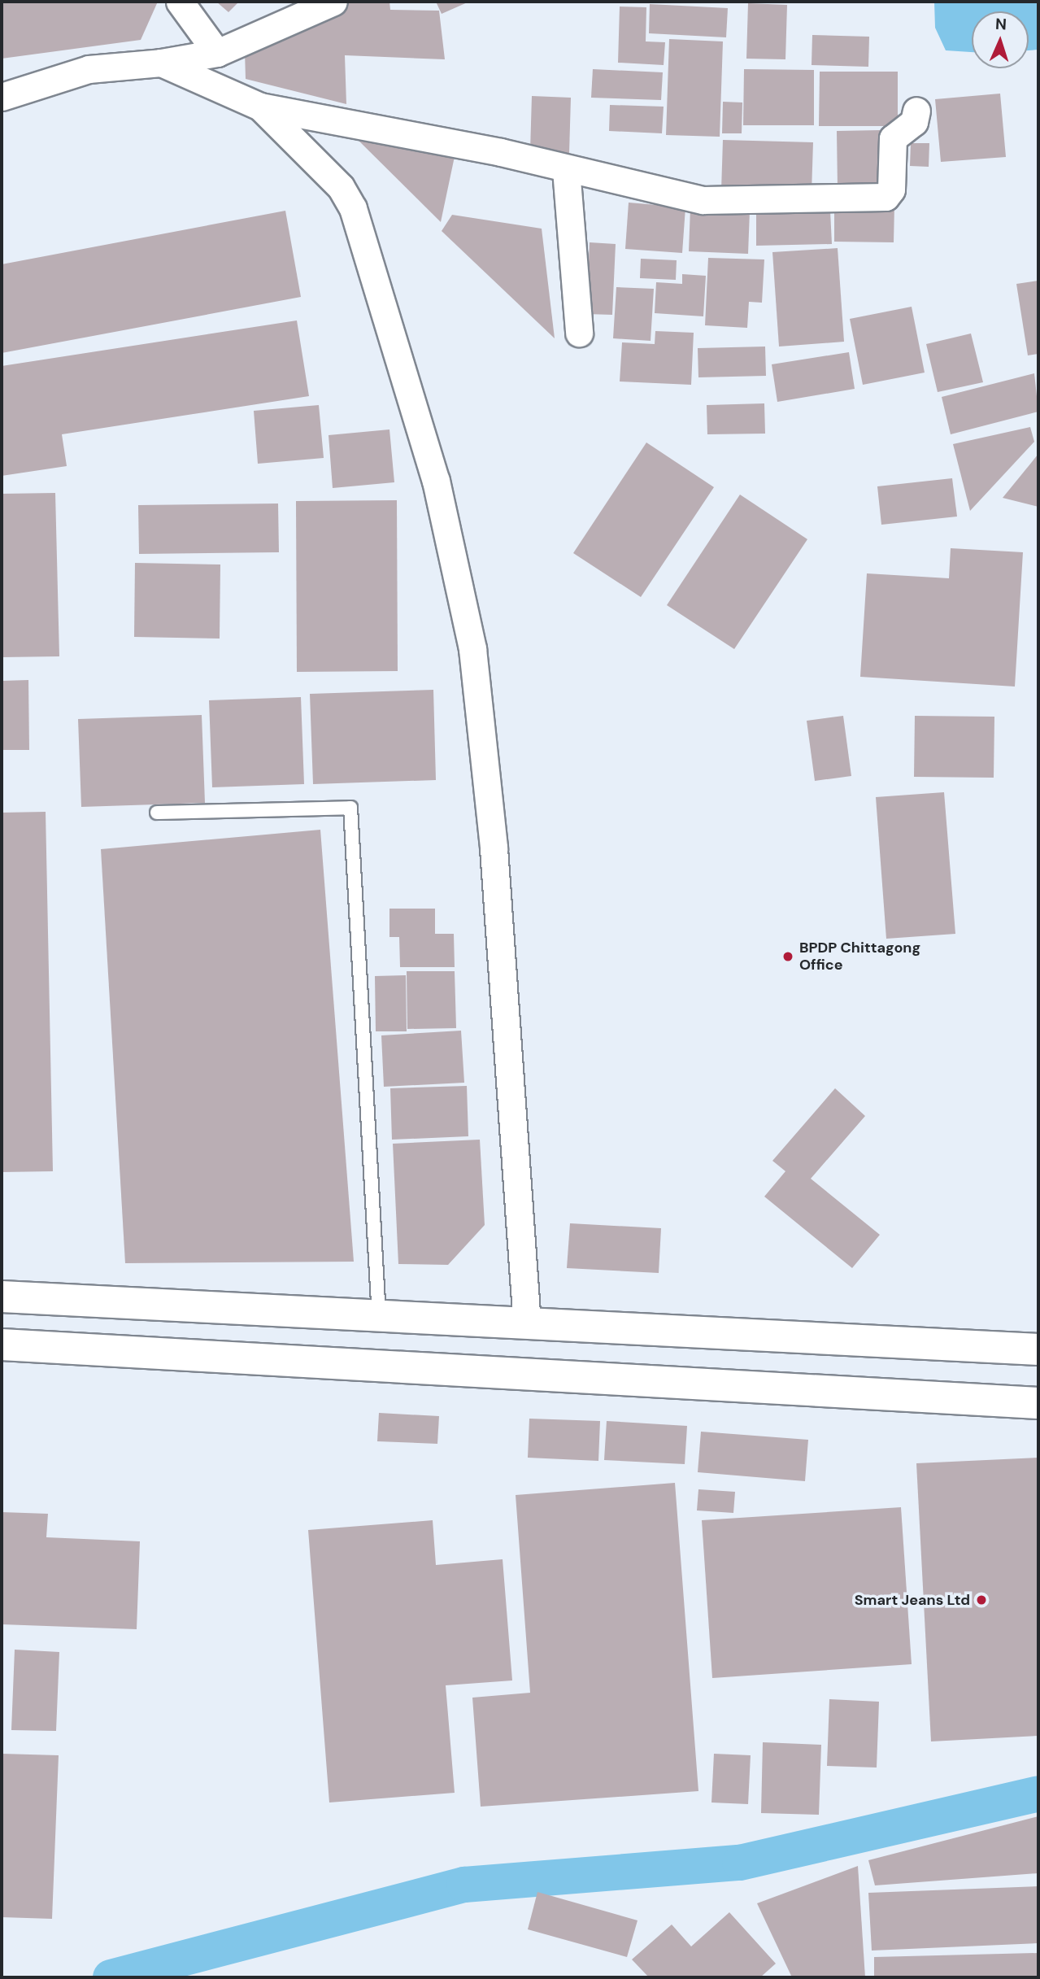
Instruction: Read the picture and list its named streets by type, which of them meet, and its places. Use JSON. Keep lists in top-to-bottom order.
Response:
{
  "places": ["BPDP Chittagong Office", "Smart Jeans Ltd"],
  "north": "top"
}
